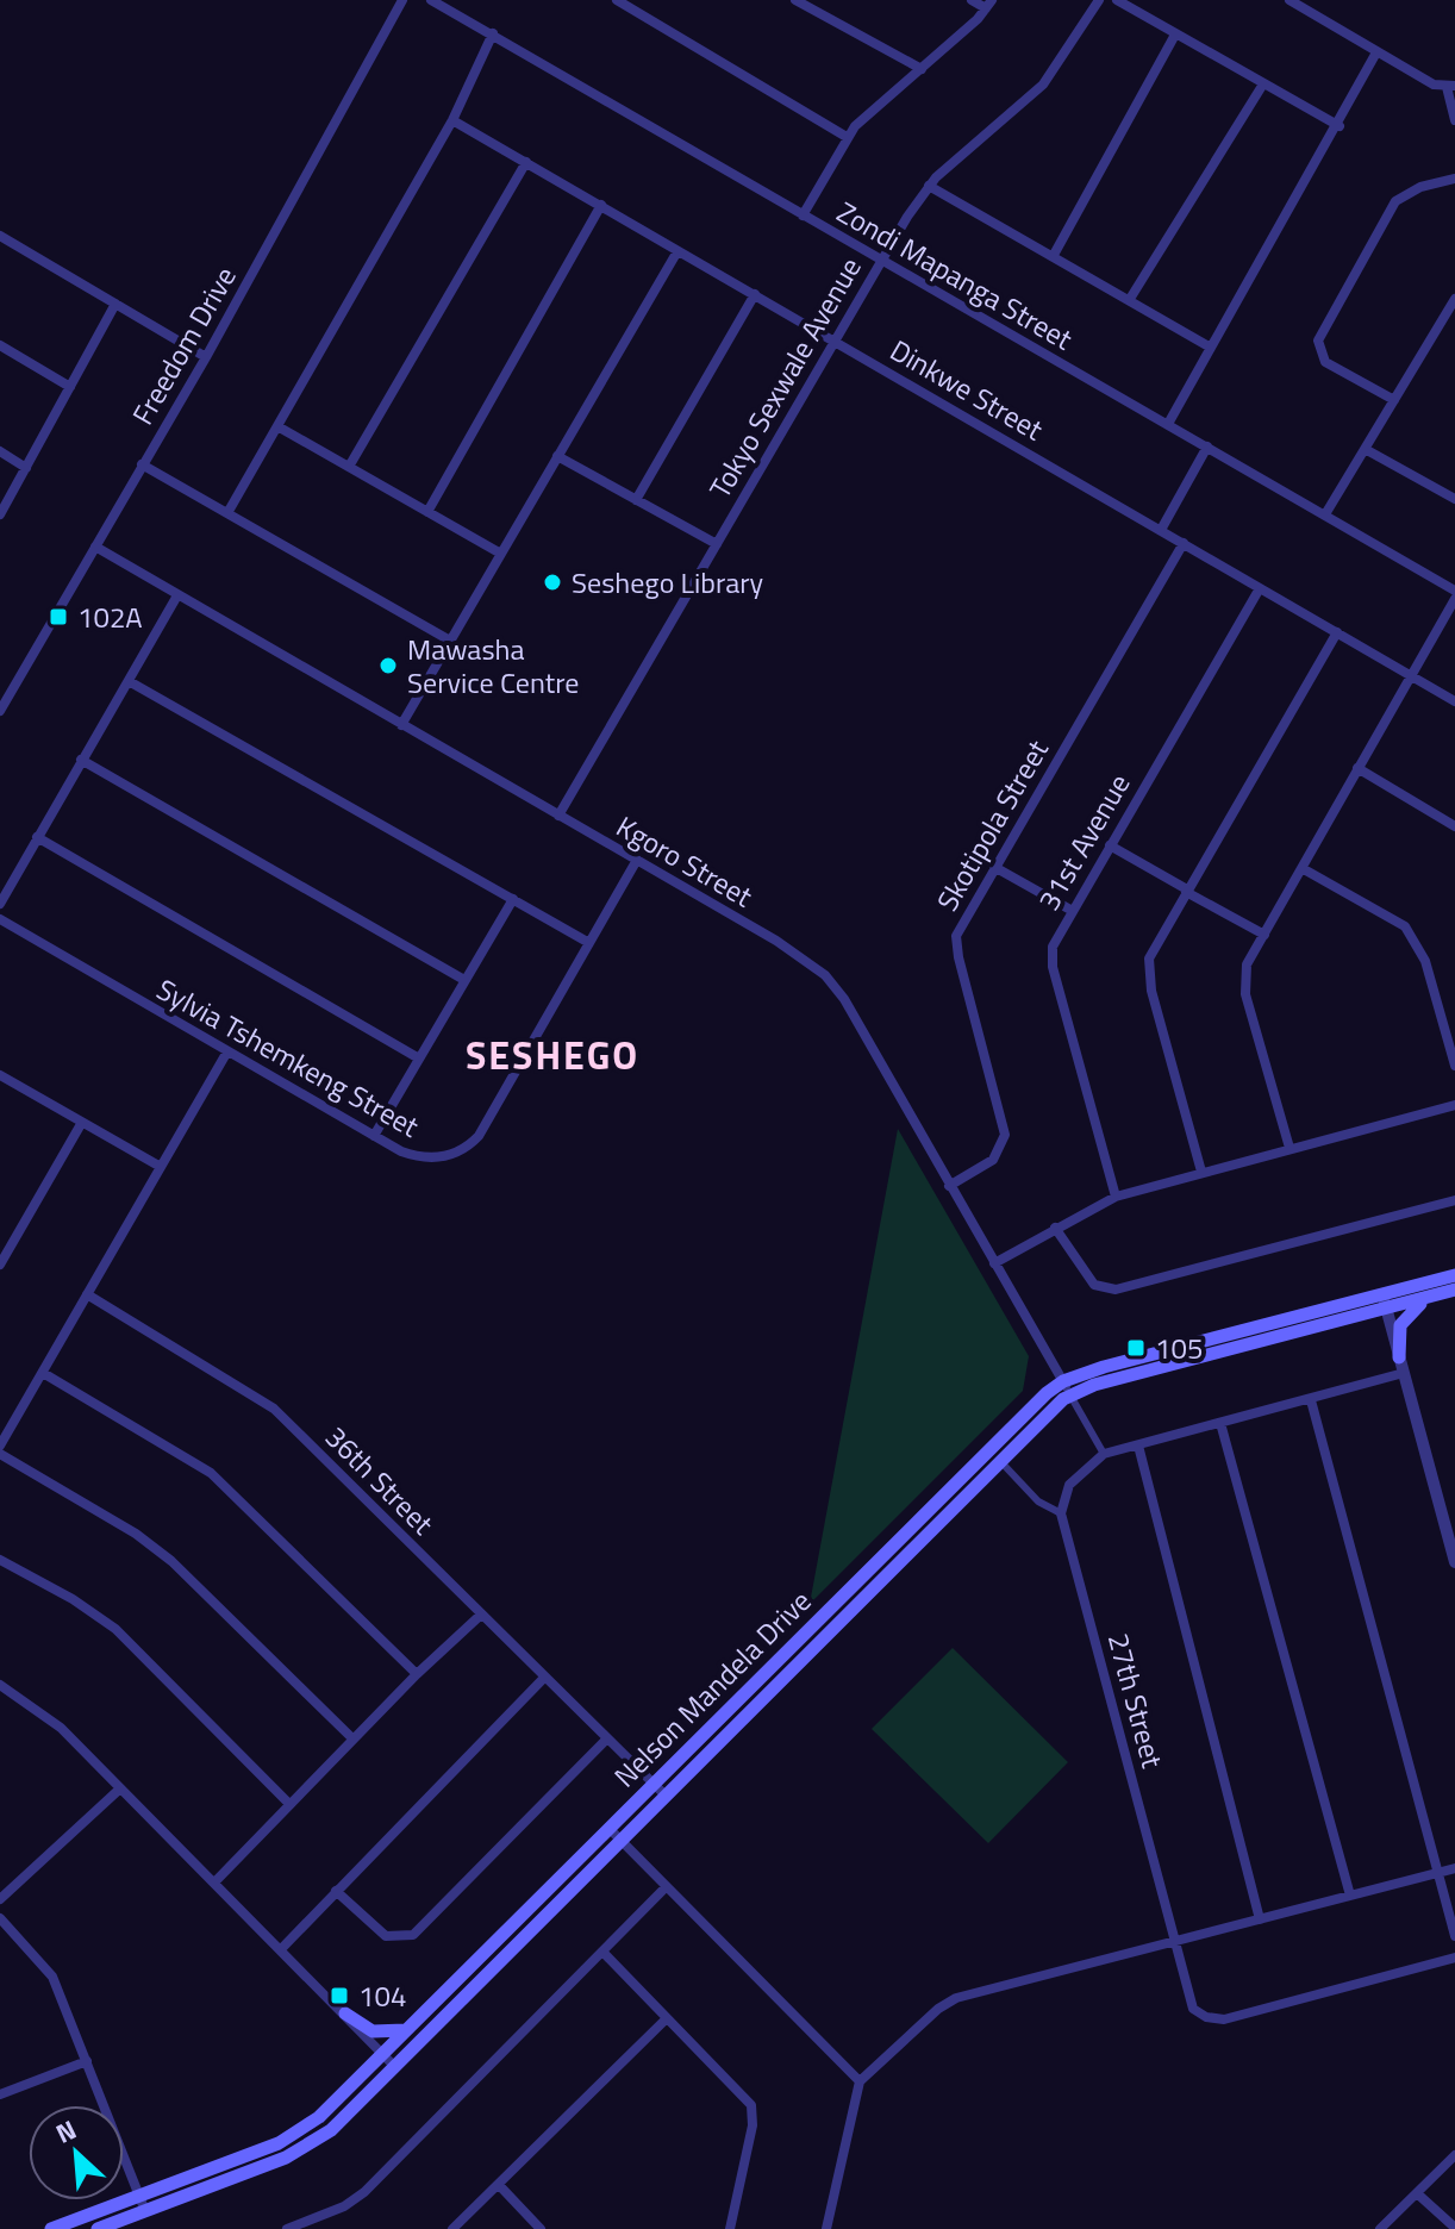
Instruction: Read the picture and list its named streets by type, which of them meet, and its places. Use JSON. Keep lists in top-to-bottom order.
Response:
{
  "streets": {
    "main road": ["Nelson Mandela Drive"],
    "street": [
      "Zondi Mapanga Street",
      "Freedom Drive",
      "Tokyo Sexwale Avenue",
      "Dinkwe Street",
      "Skotipola Street",
      "31st Avenue",
      "Kgoro Street",
      "Sylvia Tshemkeng Street",
      "36th Street",
      "27th Street"
    ]
  },
  "crossings": [
    ["Zondi Mapanga Street", "Tokyo Sexwale Avenue"],
    ["Freedom Drive", "Kgoro Street"],
    ["Tokyo Sexwale Avenue", "Dinkwe Street"],
    ["Tokyo Sexwale Avenue", "Kgoro Street"],
    ["Dinkwe Street", "Skotipola Street"],
    ["Dinkwe Street", "31st Avenue"],
    ["Skotipola Street", "Kgoro Street"],
    ["Kgoro Street", "Sylvia Tshemkeng Street"],
    ["Kgoro Street", "Nelson Mandela Drive"],
    ["36th Street", "Nelson Mandela Drive"]
  ],
  "districts": ["SESHEGO"],
  "places": {
    "other": ["Seshego Library", "Mawasha Service Centre"],
    "transit": ["102A", "105", "104"]
  },
  "north": "top left"
}
